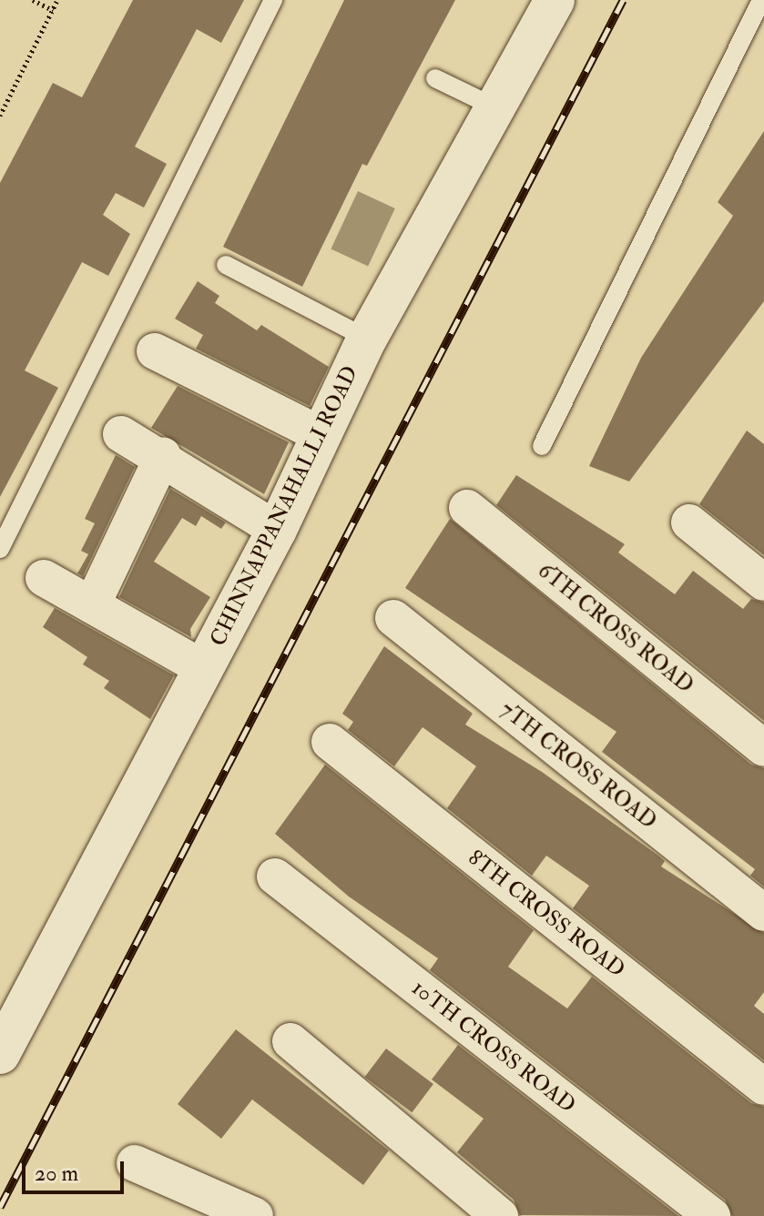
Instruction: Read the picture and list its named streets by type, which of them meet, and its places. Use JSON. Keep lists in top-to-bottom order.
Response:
{
  "streets": {
    "street": [
      "CHINNAPPANAHALLI ROAD",
      "6TH CROSS ROAD",
      "7TH CROSS ROAD",
      "8TH CROSS ROAD",
      "10TH CROSS ROAD"
    ]
  },
  "scale_bar": "20 m"
}
